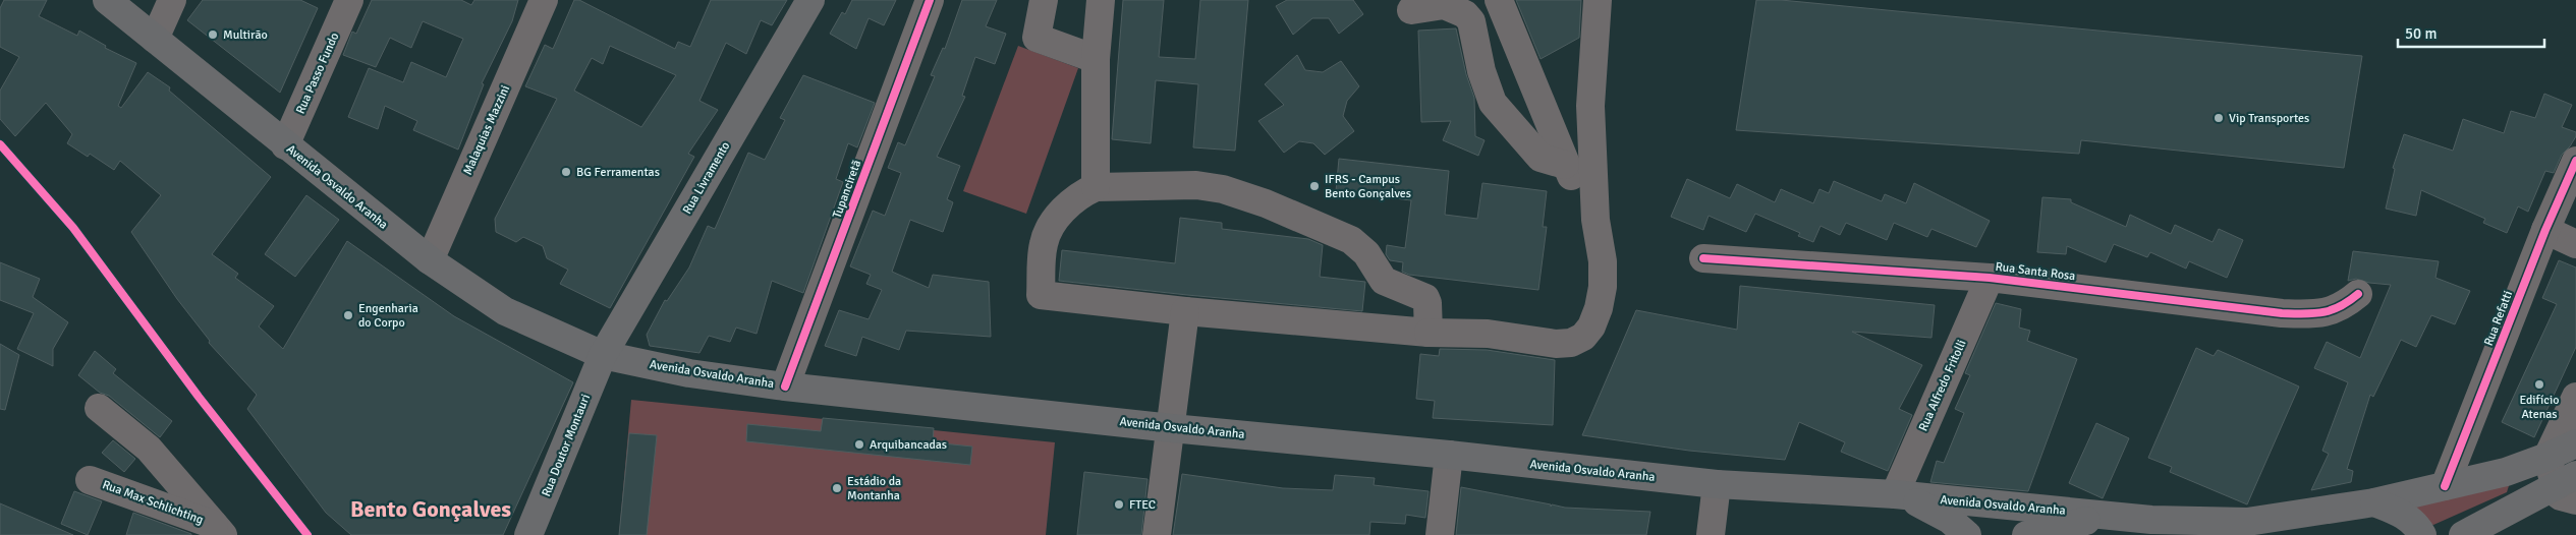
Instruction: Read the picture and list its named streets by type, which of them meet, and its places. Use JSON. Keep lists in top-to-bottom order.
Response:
{
  "streets": {
    "main road": ["Rua Livramento", "Avenida Osvaldo Aranha", "Rua Doutor Montauri"],
    "street": [
      "Rua Passo Fundo",
      "Malaquias Mazzini",
      "Tupanciretã",
      "Rua Santa Rosa",
      "Rua Refatti",
      "Rua Alfredo Fritolli",
      "Rua Max Schlichting"
    ]
  },
  "crossings": [
    ["Rua Passo Fundo", "Avenida Osvaldo Aranha"],
    ["Malaquias Mazzini", "Avenida Osvaldo Aranha"],
    ["Rua Livramento", "Avenida Osvaldo Aranha"],
    ["Rua Livramento", "Rua Doutor Montauri"],
    ["Avenida Osvaldo Aranha", "Tupanciretã"],
    ["Avenida Osvaldo Aranha", "Rua Refatti"],
    ["Avenida Osvaldo Aranha", "Rua Alfredo Fritolli"],
    ["Avenida Osvaldo Aranha", "Rua Doutor Montauri"],
    ["Rua Santa Rosa", "Rua Alfredo Fritolli"]
  ],
  "districts": ["Bento Gonçalves"],
  "places": [
    "Multirão",
    "Vip Transportes",
    "BG Ferramentas",
    "IFRS - Campus Bento Gonçalves",
    "Engenharia do Corpo",
    "Edifício Atenas",
    "Arquibancadas",
    "Estádio da Montanha",
    "FTEC"
  ],
  "scale_bar": "50 m"
}
